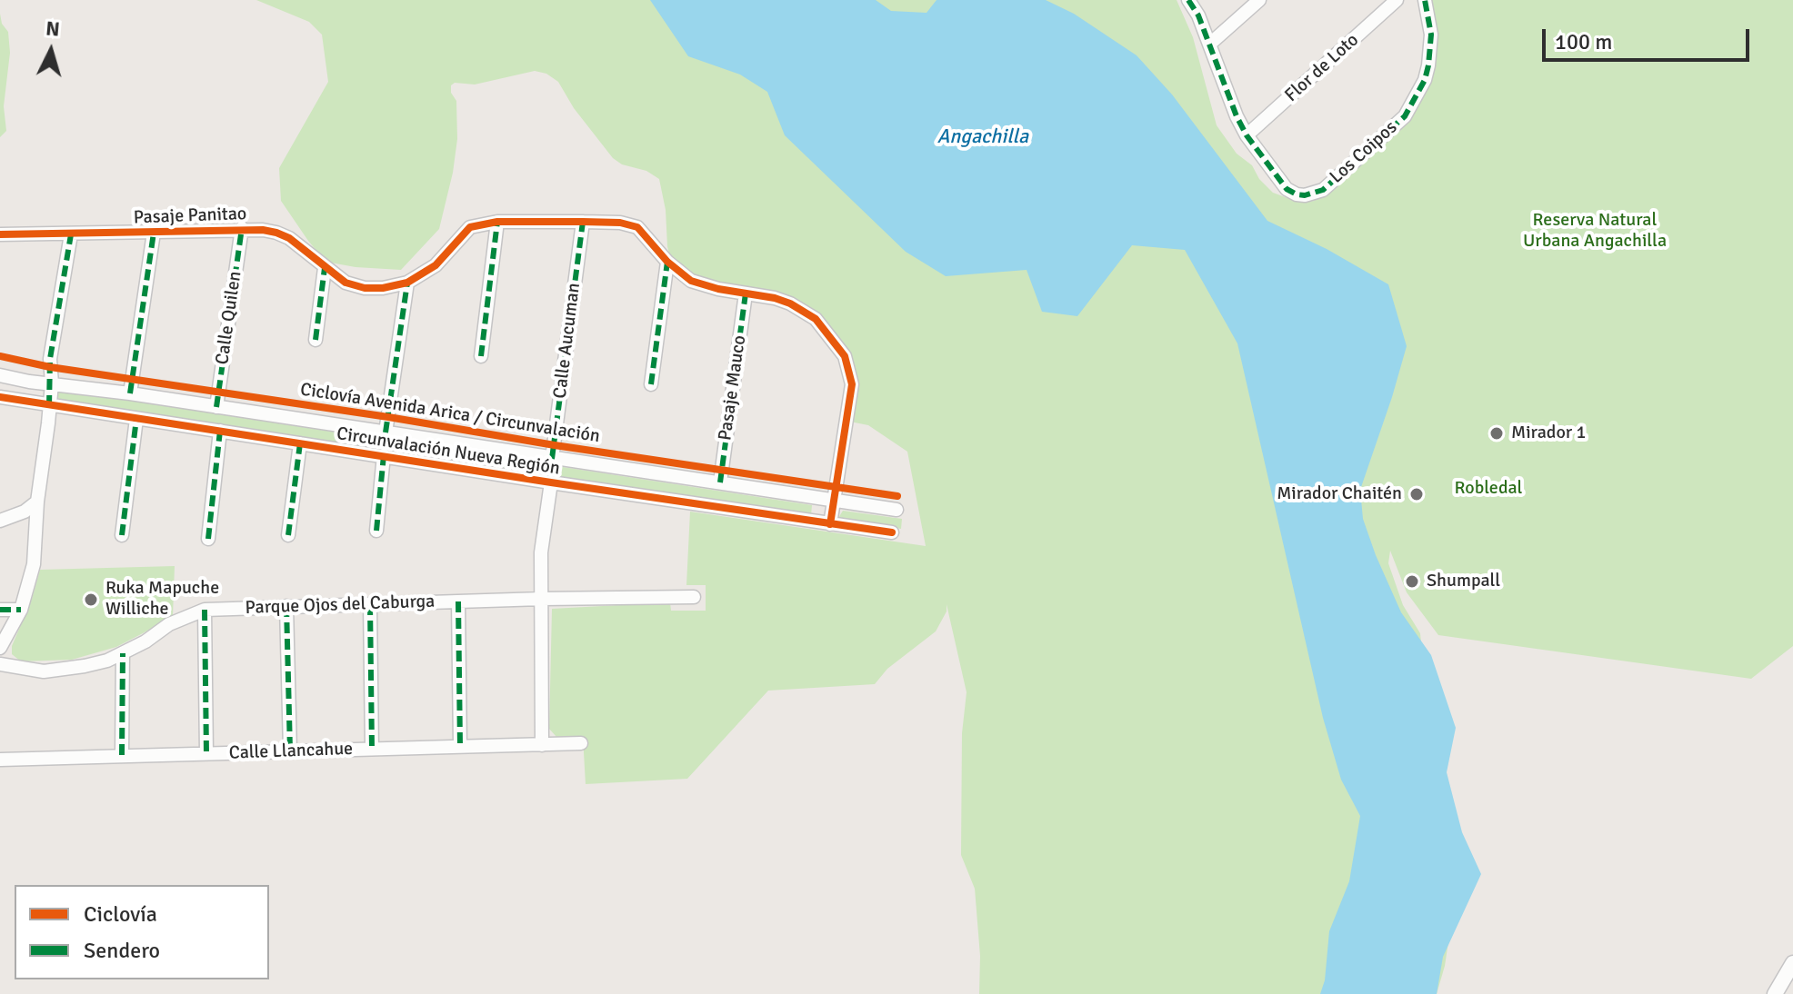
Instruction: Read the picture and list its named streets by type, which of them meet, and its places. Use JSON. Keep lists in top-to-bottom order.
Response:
{
  "streets": {
    "street": [
      "Flor de Loto",
      "Los Coipos",
      "Pasaje Panitao",
      "Calle Quilen",
      "Calle Aucuman",
      "Pasaje Mauco",
      "Circunvalación Nueva Región",
      "Parque Ojos del Caburga",
      "Calle Llancahue"
    ],
    "cycle path": ["Ciclovía Avenida Arica / Circunvalación"]
  },
  "crossings": [
    ["Flor de Loto", "Los Coipos"],
    ["Pasaje Panitao", "Calle Quilen"],
    ["Pasaje Panitao", "Calle Aucuman"],
    ["Pasaje Panitao", "Pasaje Mauco"],
    ["Pasaje Panitao", "Circunvalación Nueva Región"],
    ["Calle Quilen", "Circunvalación Nueva Región"],
    ["Calle Aucuman", "Circunvalación Nueva Región"],
    ["Pasaje Mauco", "Circunvalación Nueva Región"]
  ],
  "water": ["Angachilla"],
  "parks": ["Reserva Natural Urbana Angachilla", "Robledal"],
  "places": [
    "Mirador 1",
    "Mirador Chaitén",
    "Shumpall",
    "Ruka Mapuche Williche"
  ],
  "legend": ["Ciclovía", "Sendero"],
  "scale_bar": "100 m",
  "north": "top"
}
